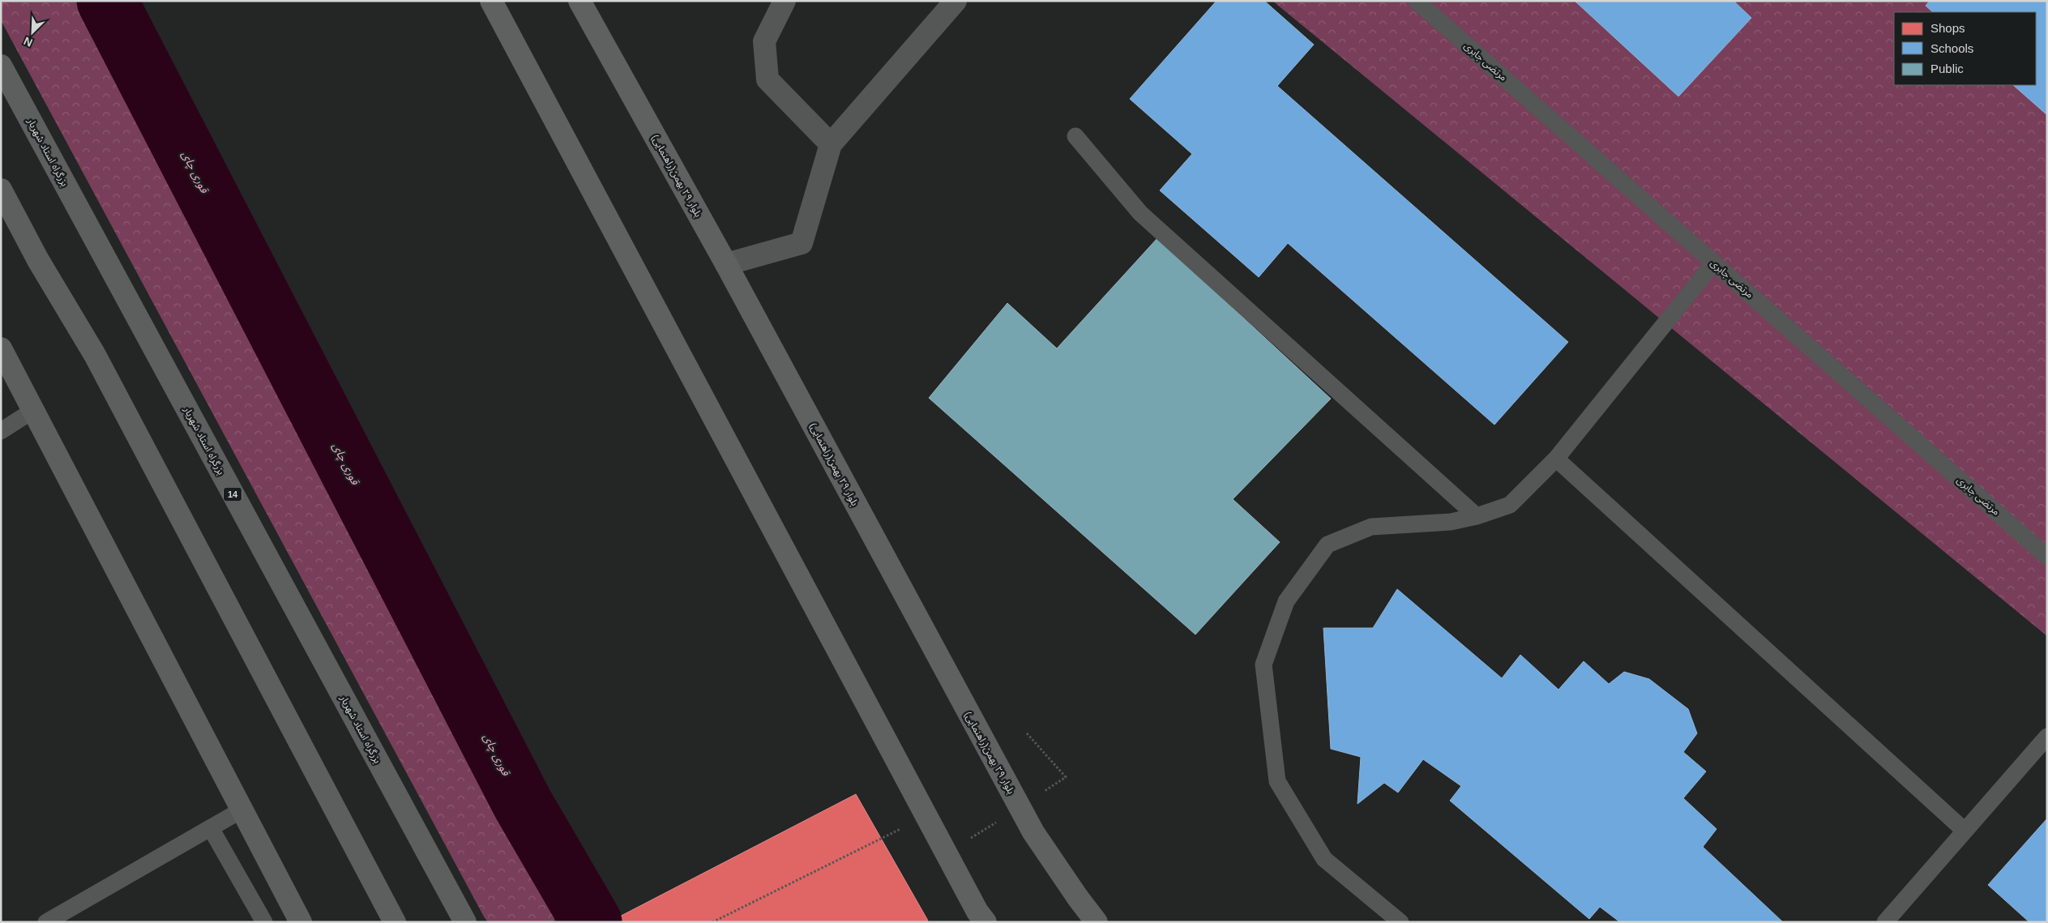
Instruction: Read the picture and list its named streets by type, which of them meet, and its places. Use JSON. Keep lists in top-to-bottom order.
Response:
{
  "streets": {
    "highway": ["بزرگراه استاد شهریار", "14"],
    "main road": ["بلوار ٢٩ بهمن(راهنمایی)"],
    "lane": ["مرتضی جابری"]
  },
  "water": ["قوری چای"],
  "legend": ["Shops", "Schools", "Public"],
  "north": "bottom left"
}
